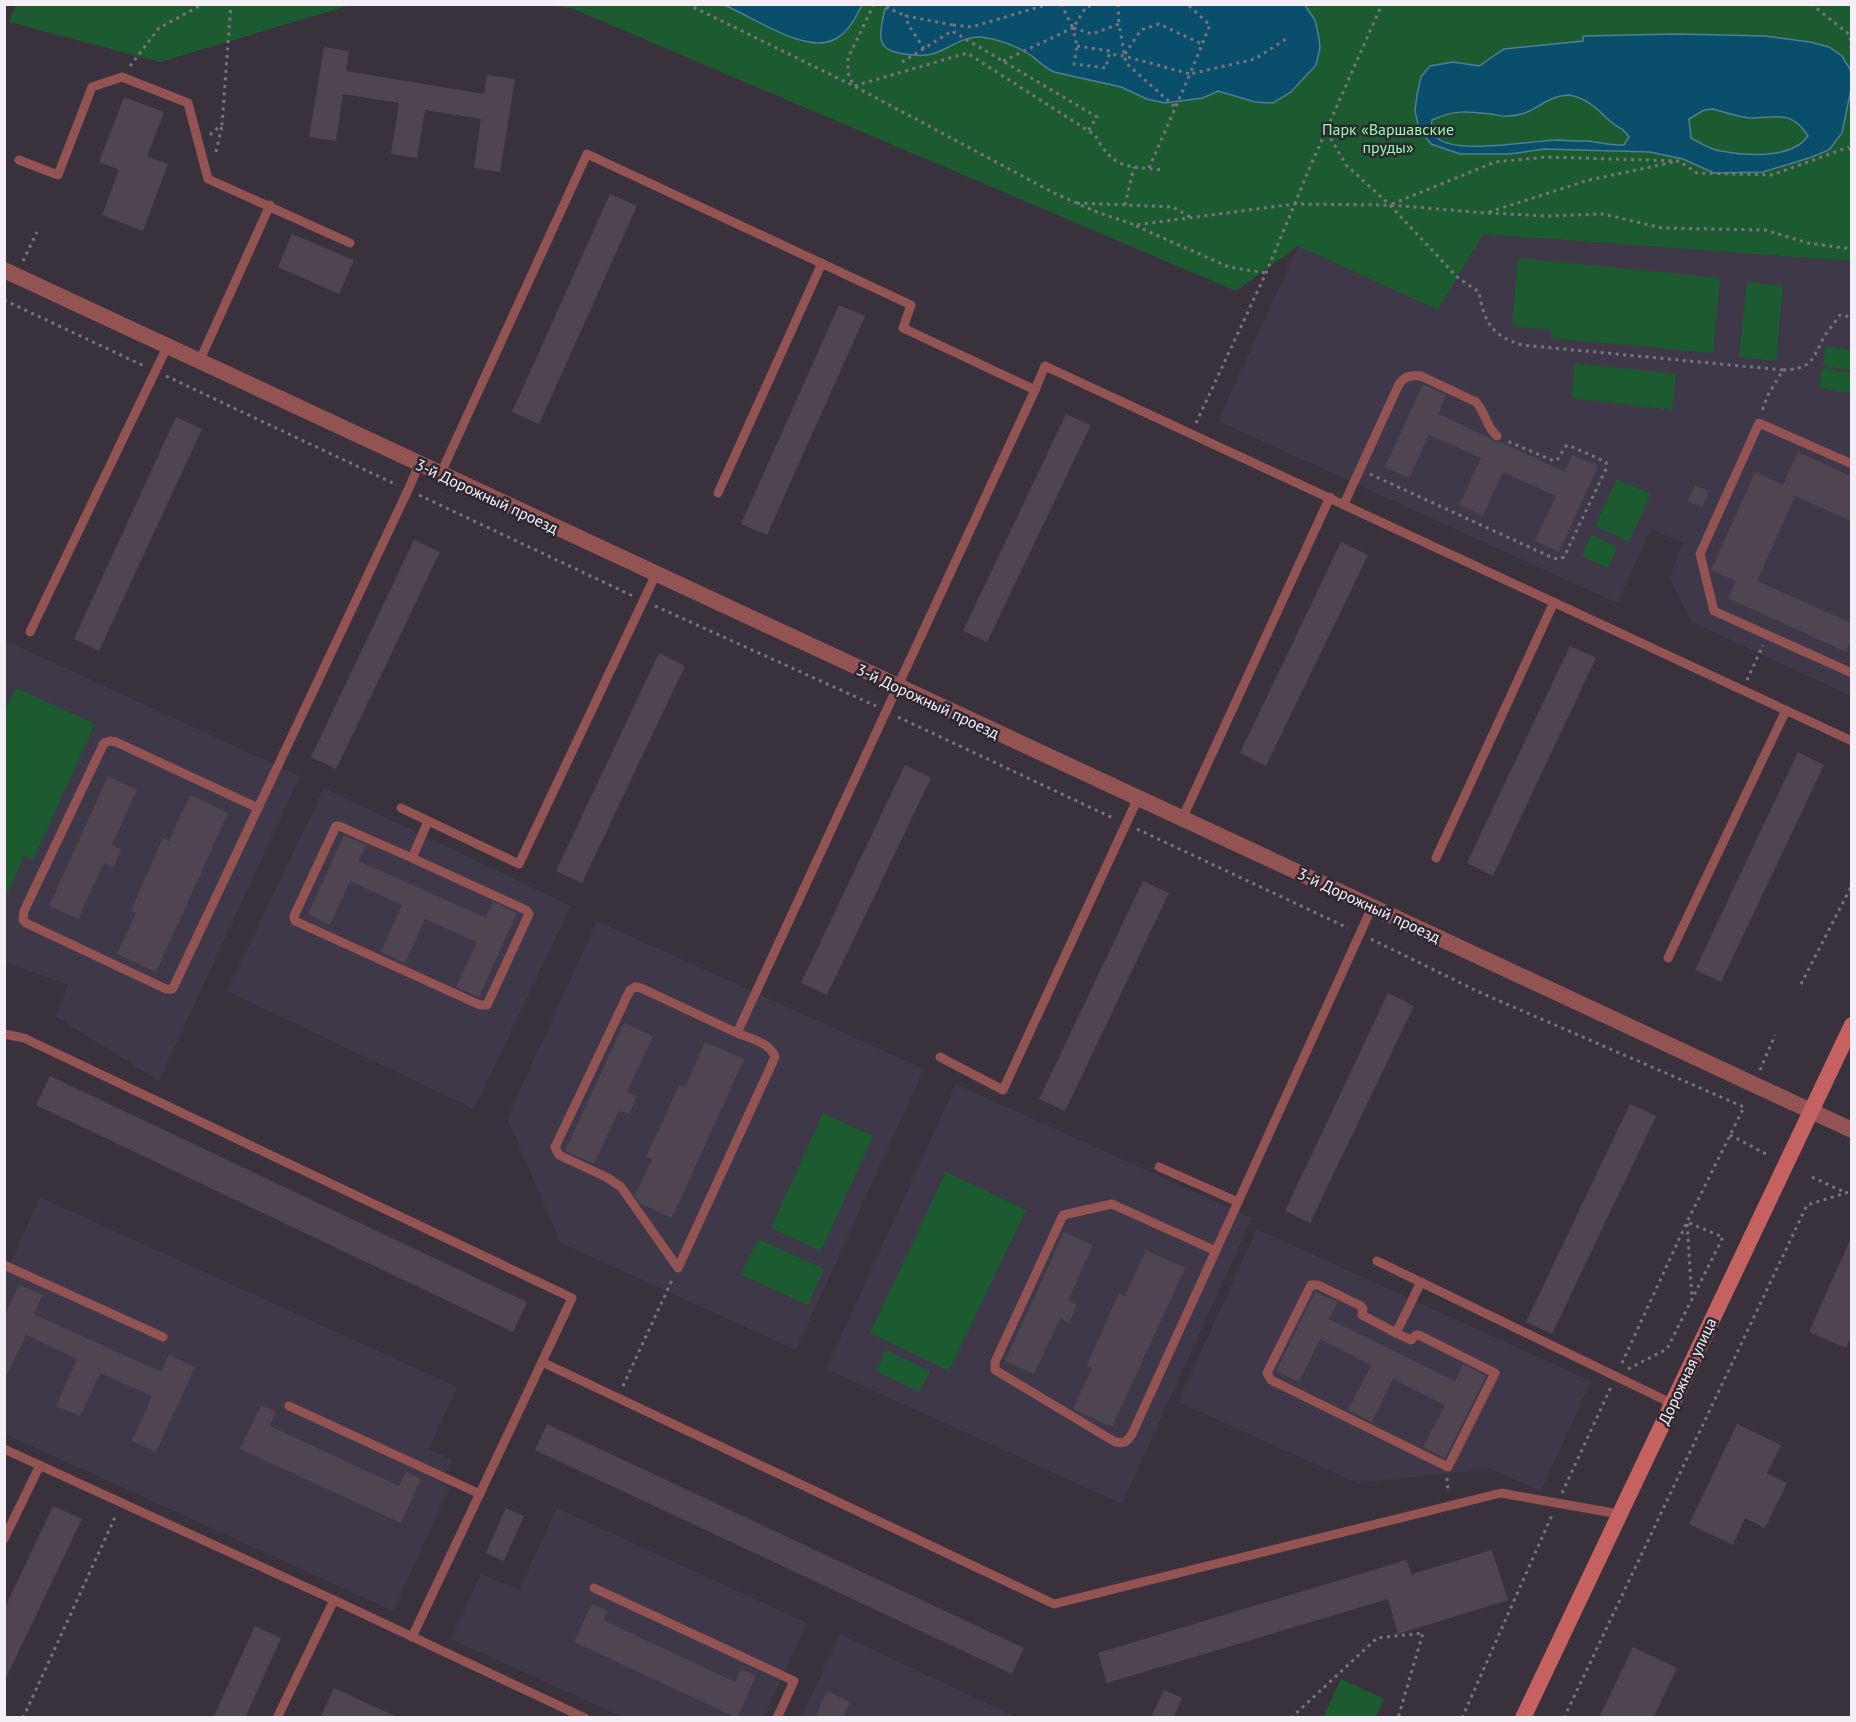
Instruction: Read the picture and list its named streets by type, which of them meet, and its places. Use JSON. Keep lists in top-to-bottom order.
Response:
{
  "streets": {
    "main road": ["Дорожная улица"],
    "street": ["3-й Дорожный проезд"]
  },
  "crossings": [
    ["3-й Дорожный проезд", "Дорожная улица"]
  ],
  "parks": ["Парк «Варшавские пруды»"]
}
